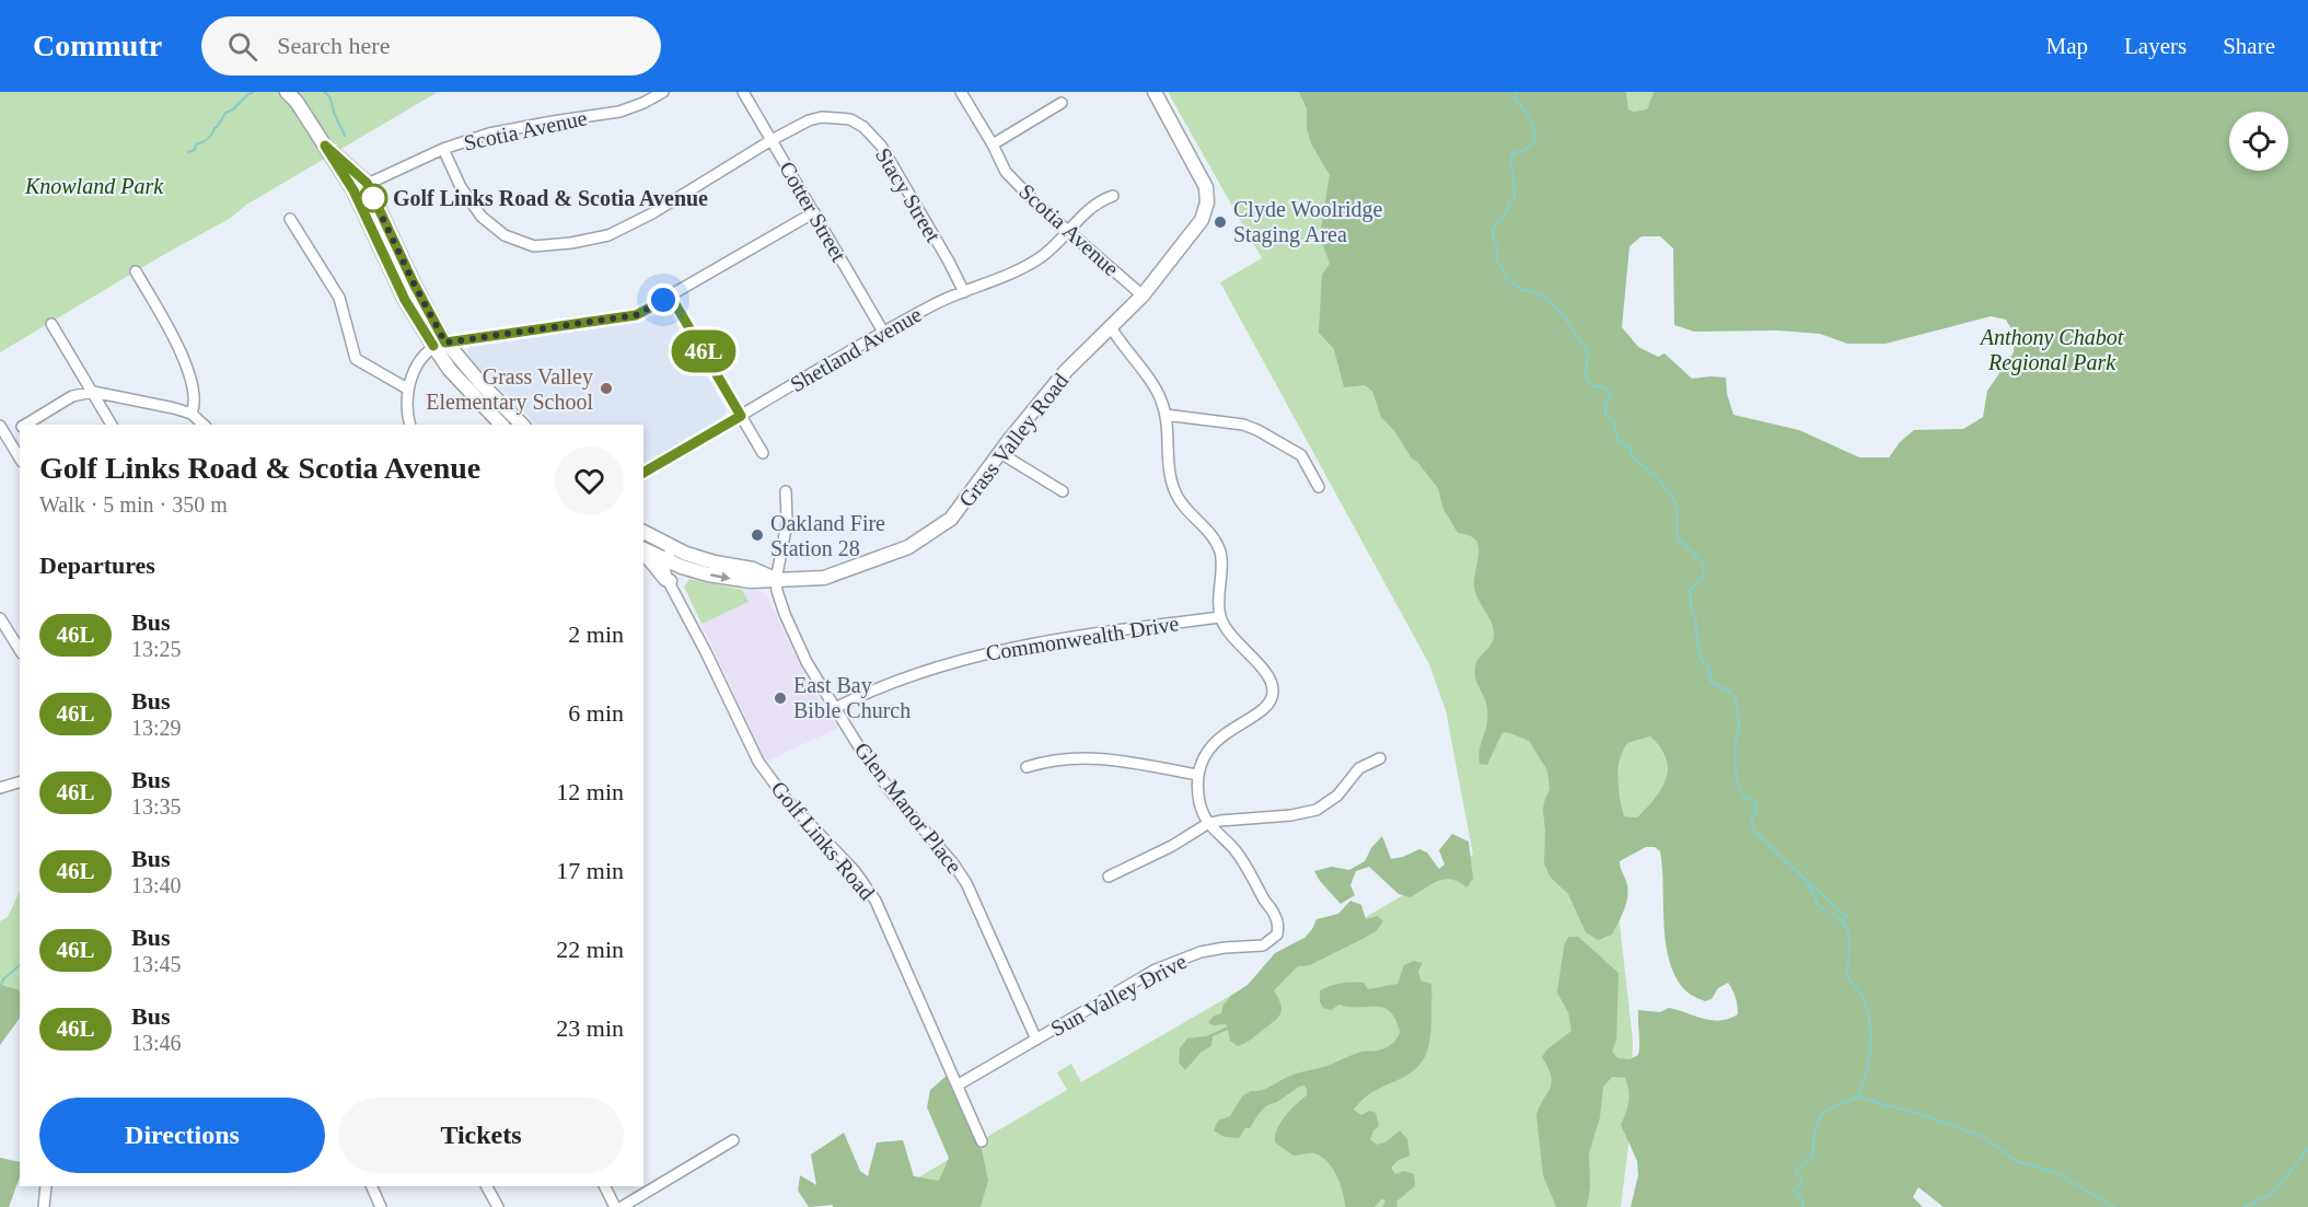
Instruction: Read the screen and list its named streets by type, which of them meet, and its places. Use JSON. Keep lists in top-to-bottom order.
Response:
{
  "streets": {
    "main road": ["Grass Valley Road"],
    "street": [
      "Scotia Avenue",
      "Stacy Street",
      "Cotter Street",
      "Shetland Avenue",
      "Commonwealth Drive",
      "Glen Manor Place",
      "Golf Links Road",
      "Sun Valley Drive"
    ]
  },
  "crossings": [
    ["Scotia Avenue", "Stacy Street"],
    ["Scotia Avenue", "Shetland Avenue"],
    ["Scotia Avenue", "Grass Valley Road"],
    ["Stacy Street", "Cotter Street"],
    ["Stacy Street", "Shetland Avenue"],
    ["Cotter Street", "Shetland Avenue"],
    ["Grass Valley Road", "Glen Manor Place"],
    ["Grass Valley Road", "Golf Links Road"],
    ["Commonwealth Drive", "Glen Manor Place"],
    ["Glen Manor Place", "Sun Valley Drive"],
    ["Golf Links Road", "Sun Valley Drive"]
  ],
  "parks": ["Knowland Park", "Anthony Chabot Regional Park"],
  "places": [
    "Golf Links Road & Scotia Avenue",
    "Clyde Woolridge Staging Area",
    "Grass Valley Elementary School",
    "Oakland Fire Station 28",
    "East Bay Bible Church"
  ],
  "lines": ["bus line 46L"],
  "page": {
    "header": "Commutr",
    "search": "Search here",
    "nav": ["Map", "Layers", "Share"],
    "on_map": "46L",
    "heading": [
      ["Golf Links Road & Scotia Avenue", "Walk · 5 min · 350 m"],
      "Departures"
    ],
    "list": [
      {
        "mark": "46L",
        "name": "Bus",
        "note": "13:25",
        "value": "2 min"
      },
      {
        "mark": "46L",
        "name": "Bus",
        "note": "13:29",
        "value": "6 min"
      },
      {
        "mark": "46L",
        "name": "Bus",
        "note": "13:35",
        "value": "12 min"
      },
      {
        "mark": "46L",
        "name": "Bus",
        "note": "13:40",
        "value": "17 min"
      },
      {
        "mark": "46L",
        "name": "Bus",
        "note": "13:45",
        "value": "22 min"
      },
      {
        "mark": "46L",
        "name": "Bus",
        "note": "13:46",
        "value": "23 min"
      }
    ],
    "buttons": ["Directions", "Tickets"]
  }
}
